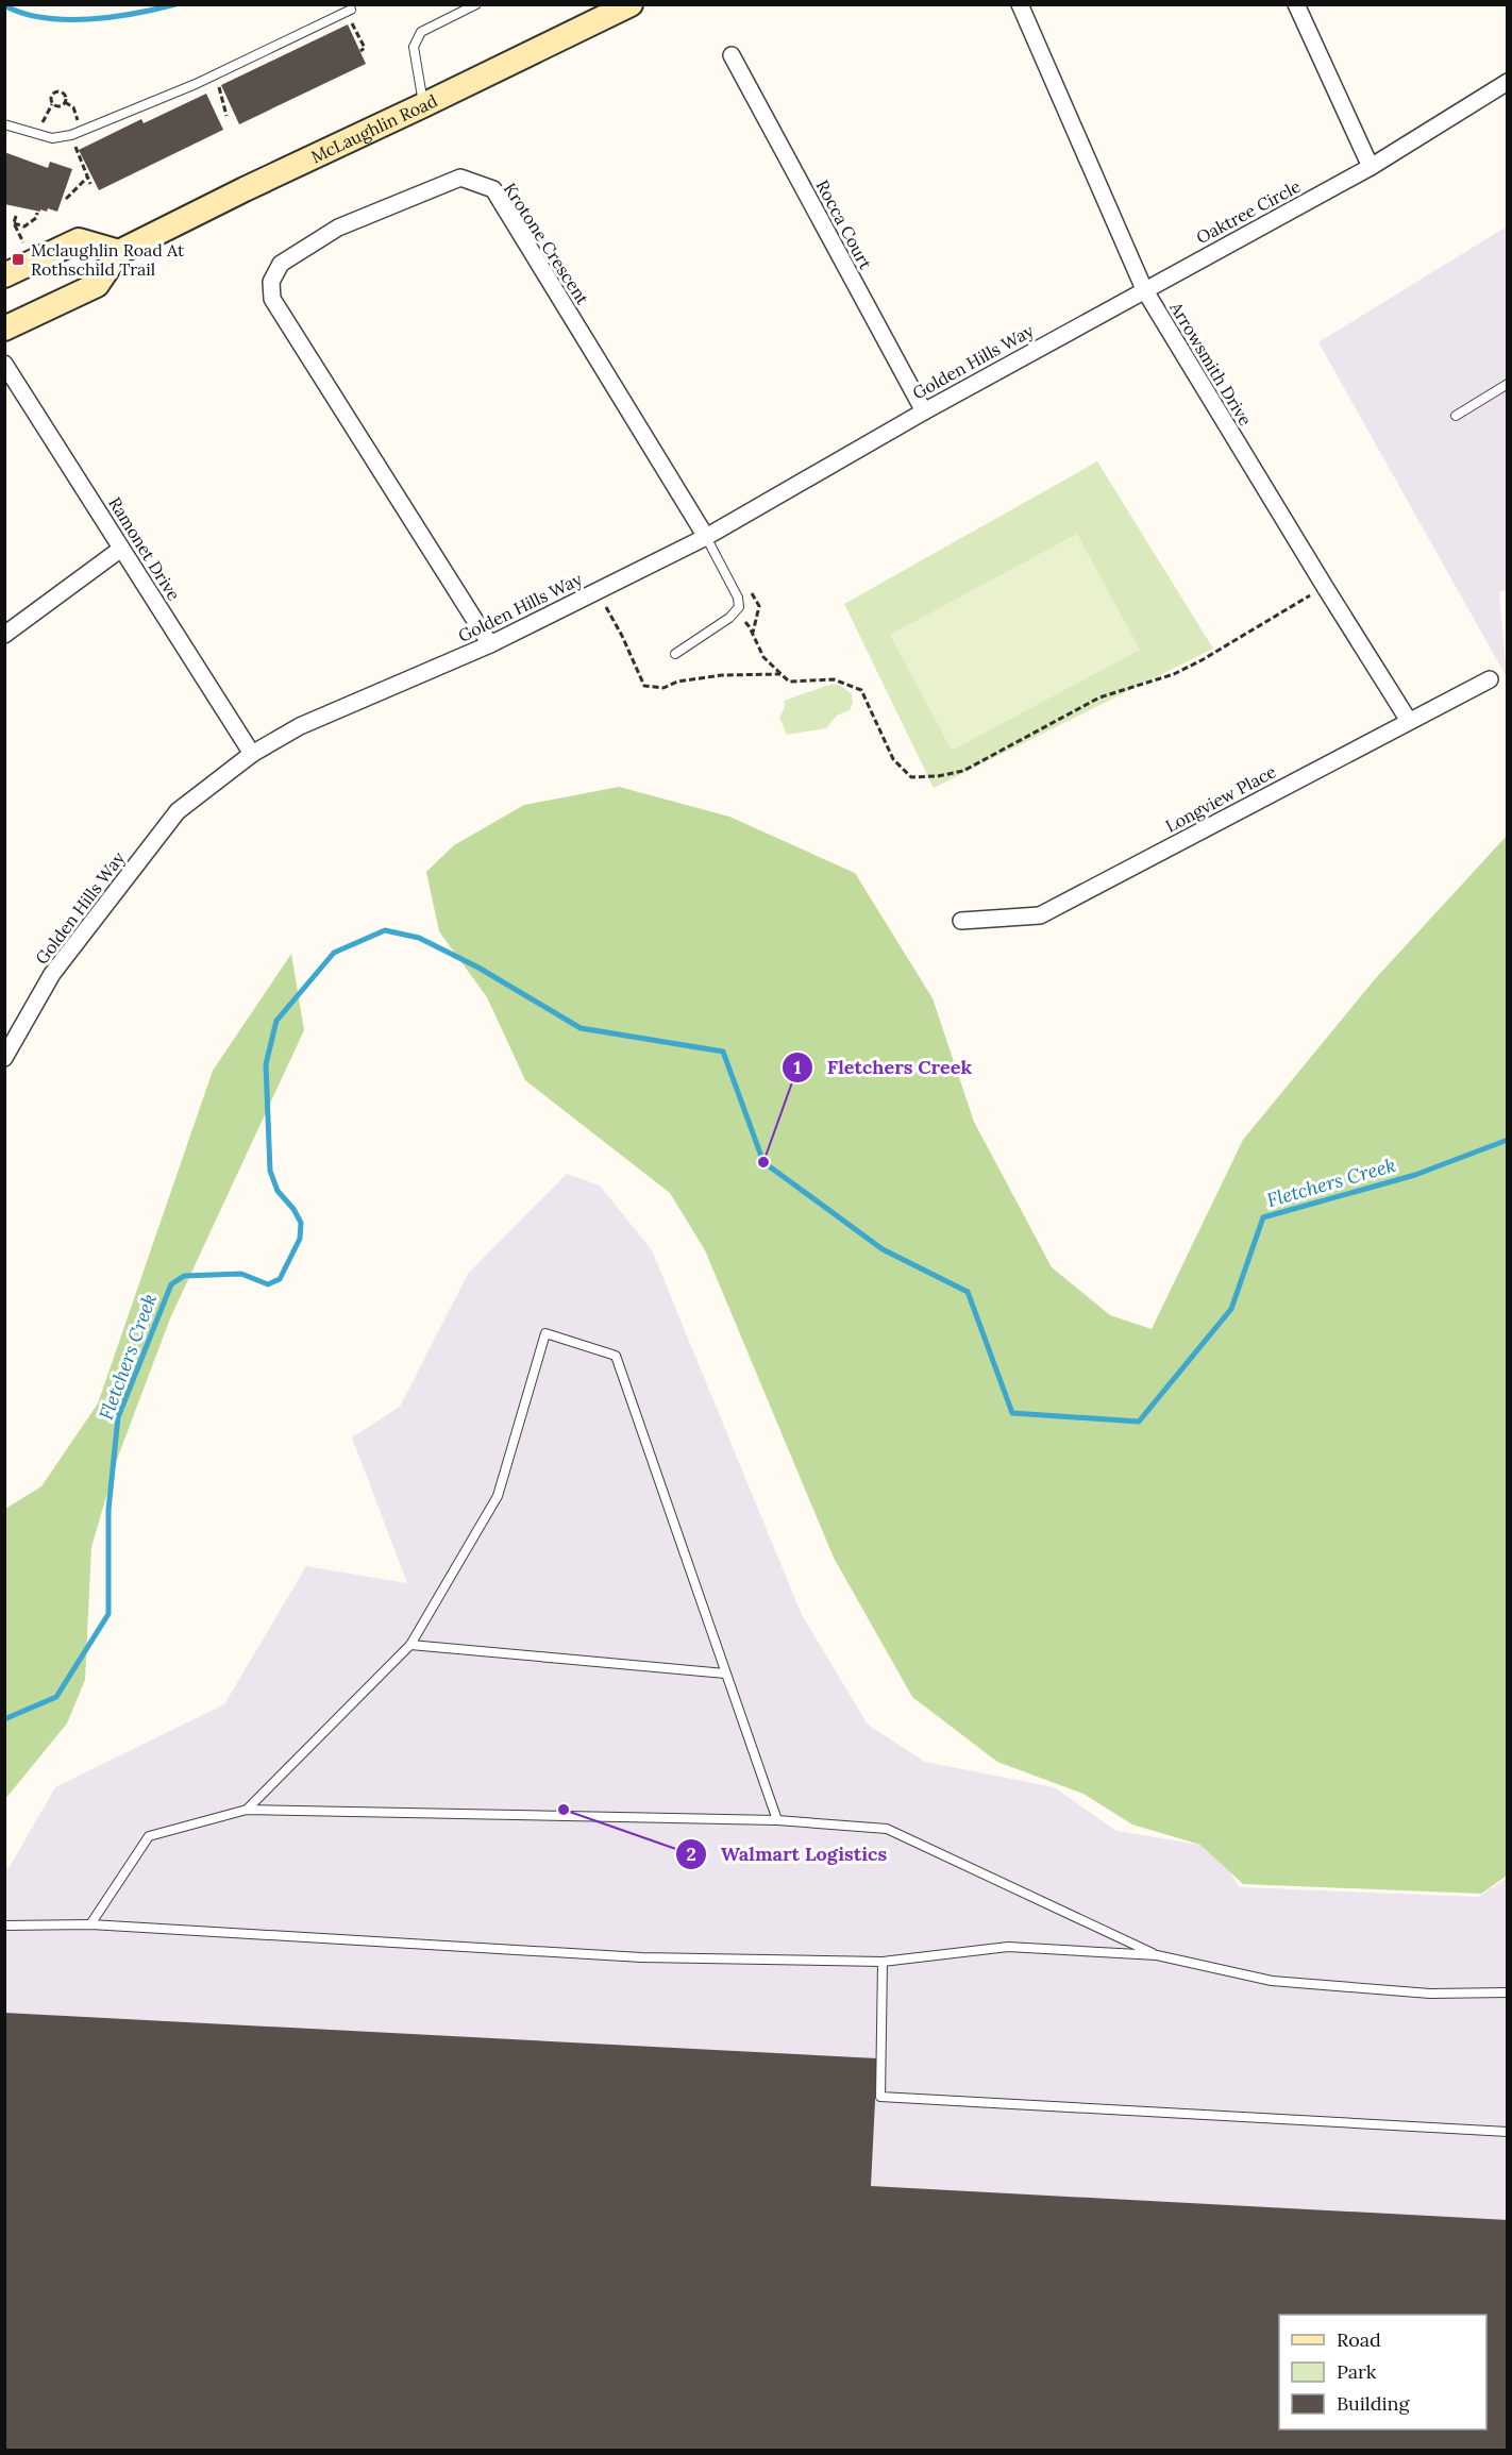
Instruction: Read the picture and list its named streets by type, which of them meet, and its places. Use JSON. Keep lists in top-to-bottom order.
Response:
{
  "streets": {
    "street": [
      "McLaughlin Road",
      "Oaktree Circle",
      "Rocca Court",
      "Krotone Crescent",
      "Golden Hills Way",
      "Arrowsmith Drive",
      "Ramonet Drive",
      "Longview Place"
    ]
  },
  "crossings": [
    ["Oaktree Circle", "Golden Hills Way"],
    ["Oaktree Circle", "Arrowsmith Drive"],
    ["Rocca Court", "Golden Hills Way"],
    ["Krotone Crescent", "Golden Hills Way"],
    ["Golden Hills Way", "Arrowsmith Drive"],
    ["Golden Hills Way", "Ramonet Drive"],
    ["Arrowsmith Drive", "Longview Place"]
  ],
  "water": ["Fletchers Creek"],
  "places": {
    "transit": ["Mclaughlin Road At Rothschild Trail"],
    "other": ["Fletchers Creek", "Walmart Logistics"]
  },
  "legend": ["Road", "Park", "Building"]
}
